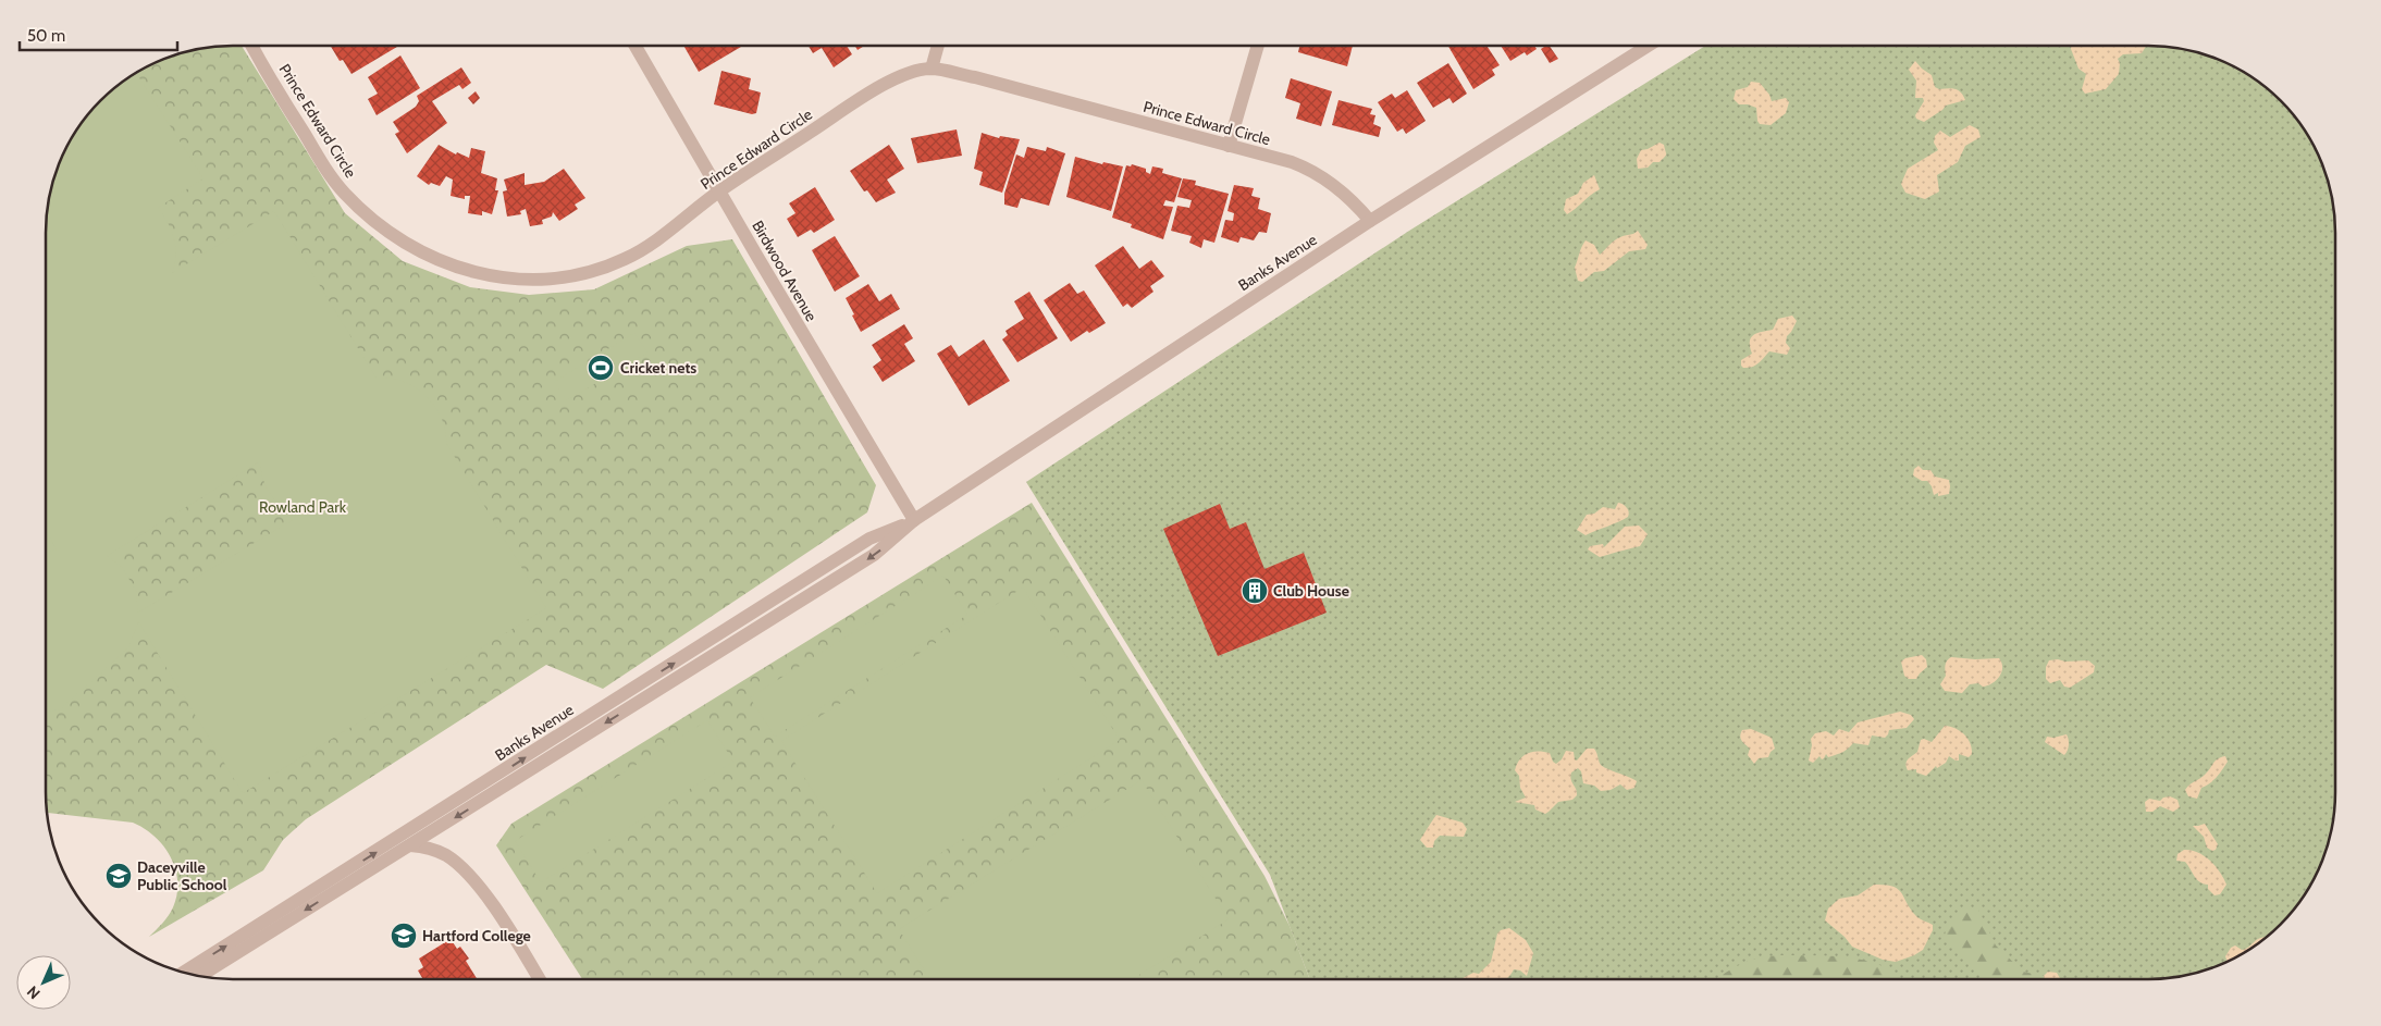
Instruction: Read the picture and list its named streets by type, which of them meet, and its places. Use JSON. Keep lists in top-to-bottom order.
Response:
{
  "streets": {
    "street": ["Prince Edward Circle", "Banks Avenue", "Birdwood Avenue"]
  },
  "crossings": [
    ["Prince Edward Circle", "Banks Avenue"],
    ["Prince Edward Circle", "Birdwood Avenue"],
    ["Banks Avenue", "Birdwood Avenue"]
  ],
  "parks": ["Rowland Park"],
  "places": {
    "sports": ["Cricket nets"],
    "building": ["Club House"],
    "school or university": ["Daceyville Public School", "Hartford College"]
  },
  "scale_bar": "50 m",
  "north": "bottom left"
}
